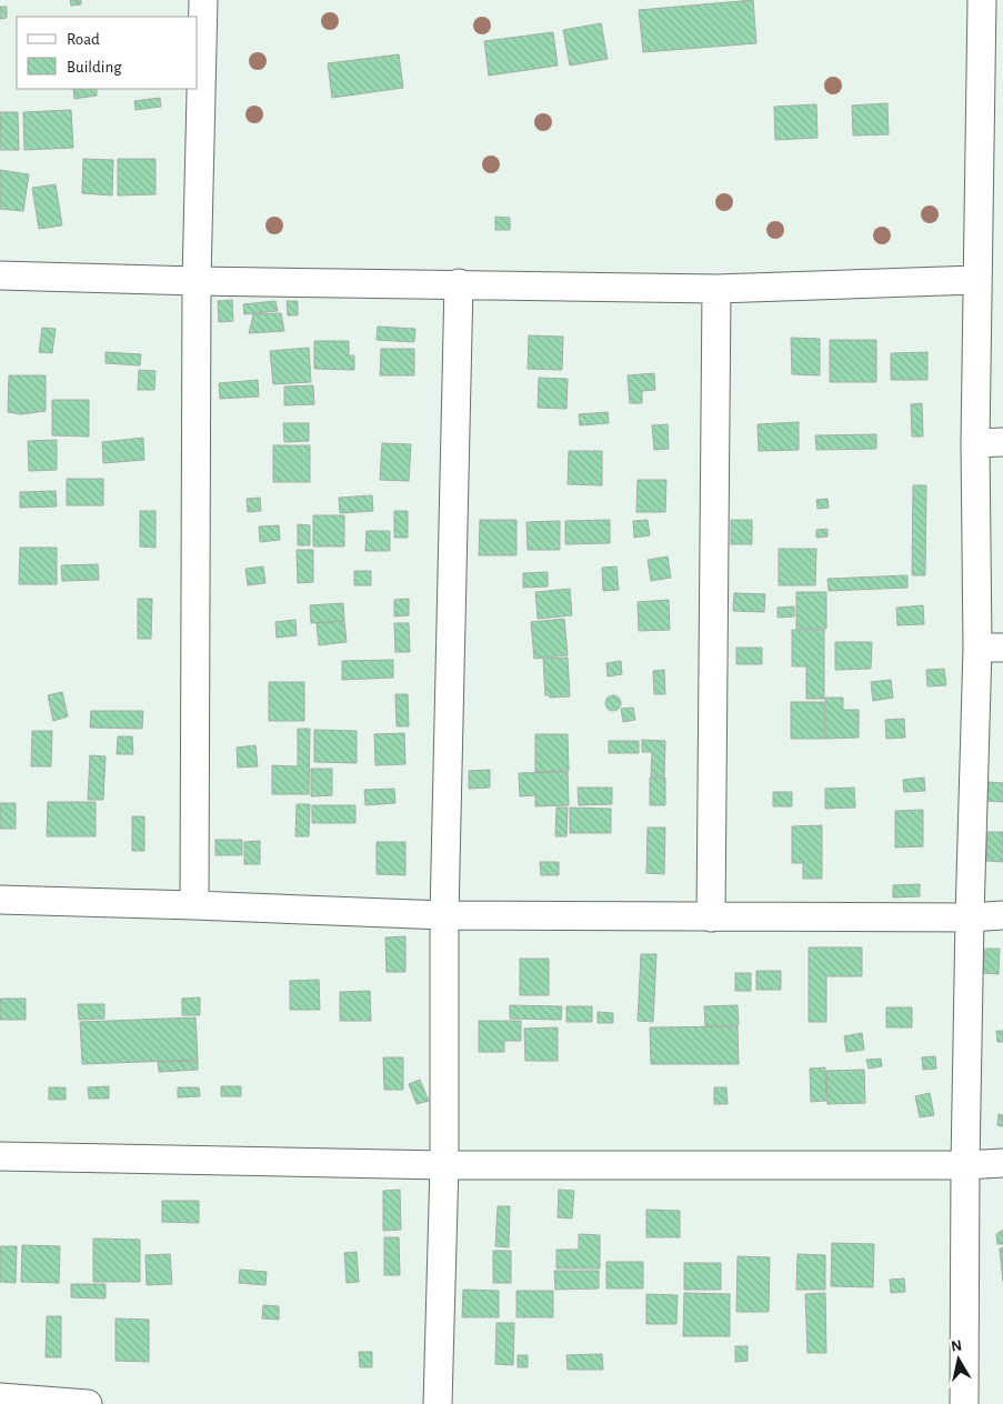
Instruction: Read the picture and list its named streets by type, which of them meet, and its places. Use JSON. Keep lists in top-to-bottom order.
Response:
{
  "legend": ["Road", "Building"],
  "north": "top"
}
